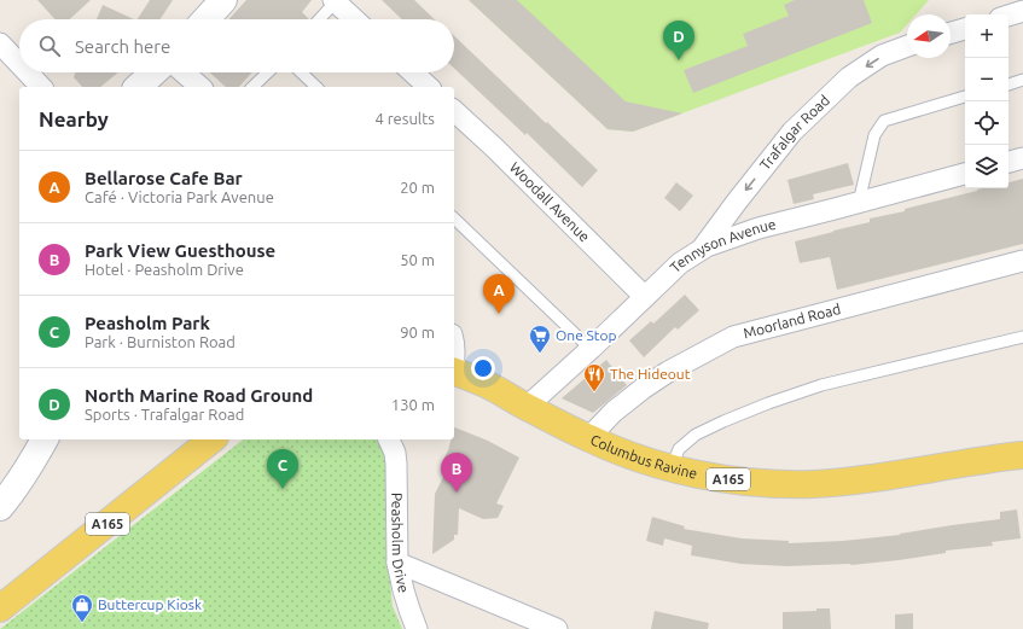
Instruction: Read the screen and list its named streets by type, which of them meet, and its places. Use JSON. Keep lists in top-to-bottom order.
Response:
{
  "streets": {
    "main road": ["Columbus Ravine", "A165"],
    "street": [
      "Trafalgar Road",
      "Woodall Avenue",
      "Tennyson Avenue",
      "Moorland Road",
      "Peasholm Drive"
    ]
  },
  "crossings": [
    ["Trafalgar Road", "Tennyson Avenue"],
    ["Woodall Avenue", "Tennyson Avenue"],
    ["Tennyson Avenue", "Columbus Ravine"],
    ["Moorland Road", "Columbus Ravine"]
  ],
  "one_way": ["Trafalgar Road"],
  "places": {
    "supermarket": ["One Stop"],
    "restaurant": ["The Hideout"],
    "shop": ["Buttercup Kiosk"]
  },
  "north": "left",
  "page": {
    "map_buttons": ["+", "−"],
    "search": "Search here",
    "pins": [
      "D",
      "A",
      "C",
      "B"
    ],
    "heading": ["Nearby", "4 results"],
    "list": [
      {
        "mark": "A",
        "name": "Bellarose Cafe Bar",
        "note": "Café · Victoria Park Avenue",
        "value": "20 m"
      },
      {
        "mark": "B",
        "name": "Park View Guesthouse",
        "note": "Hotel · Peasholm Drive",
        "value": "50 m"
      },
      {
        "mark": "C",
        "name": "Peasholm Park",
        "note": "Park · Burniston Road",
        "value": "90 m"
      },
      {
        "mark": "D",
        "name": "North Marine Road Ground",
        "note": "Sports · Trafalgar Road",
        "value": "130 m"
      }
    ]
  }
}
